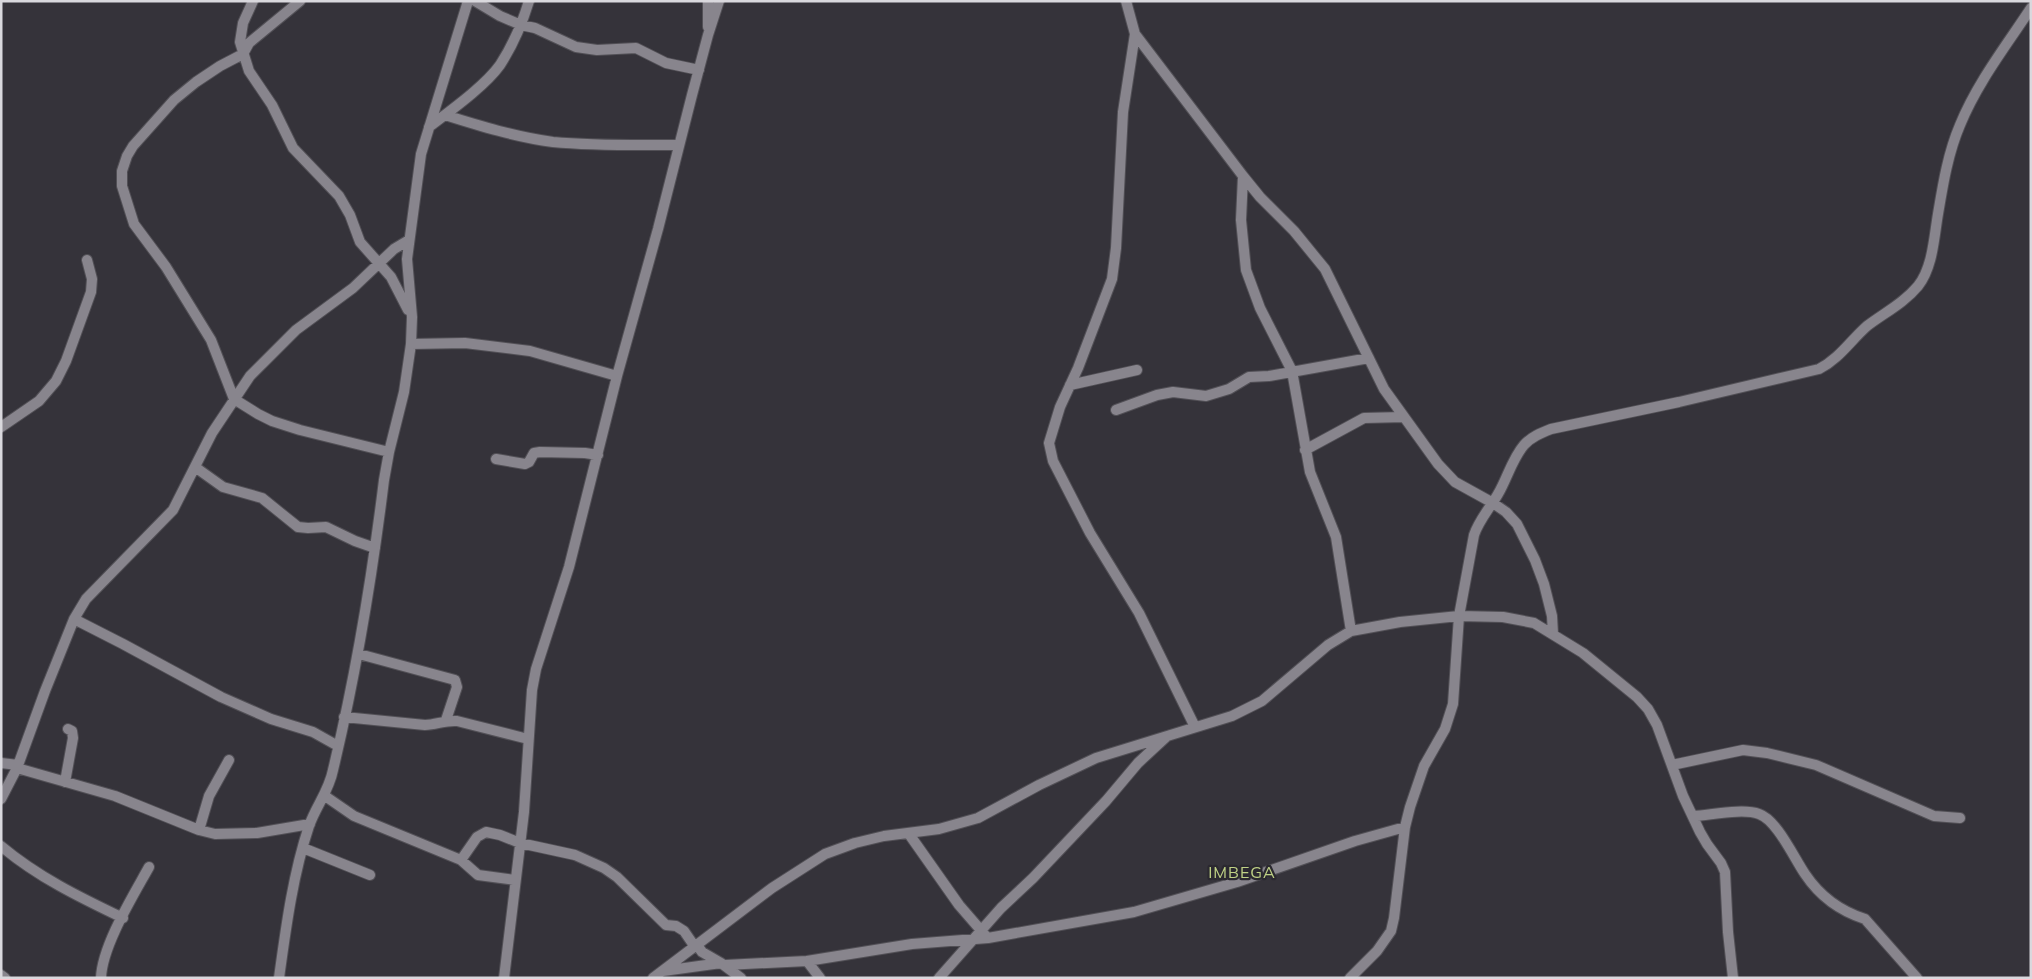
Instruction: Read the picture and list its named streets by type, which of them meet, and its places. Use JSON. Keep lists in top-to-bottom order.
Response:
{
  "districts": ["IMBEGA"]
}
